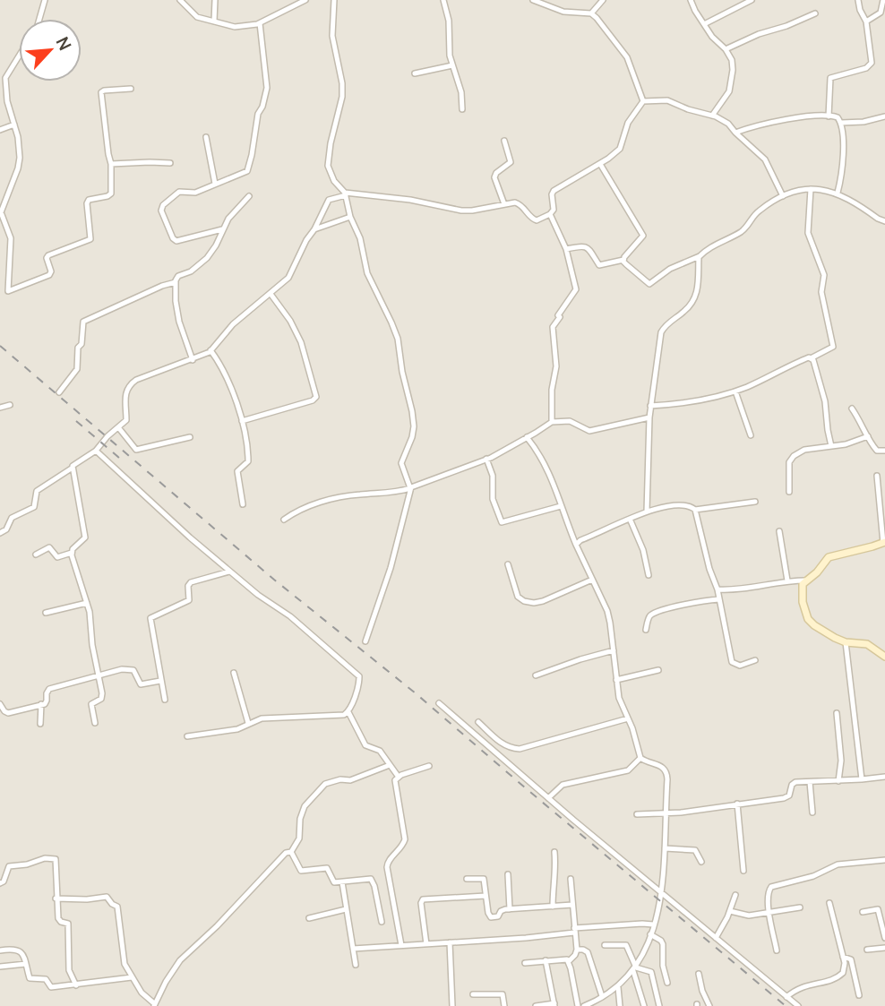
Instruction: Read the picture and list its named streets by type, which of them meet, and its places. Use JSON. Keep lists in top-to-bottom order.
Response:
{
  "north": "top right"
}
